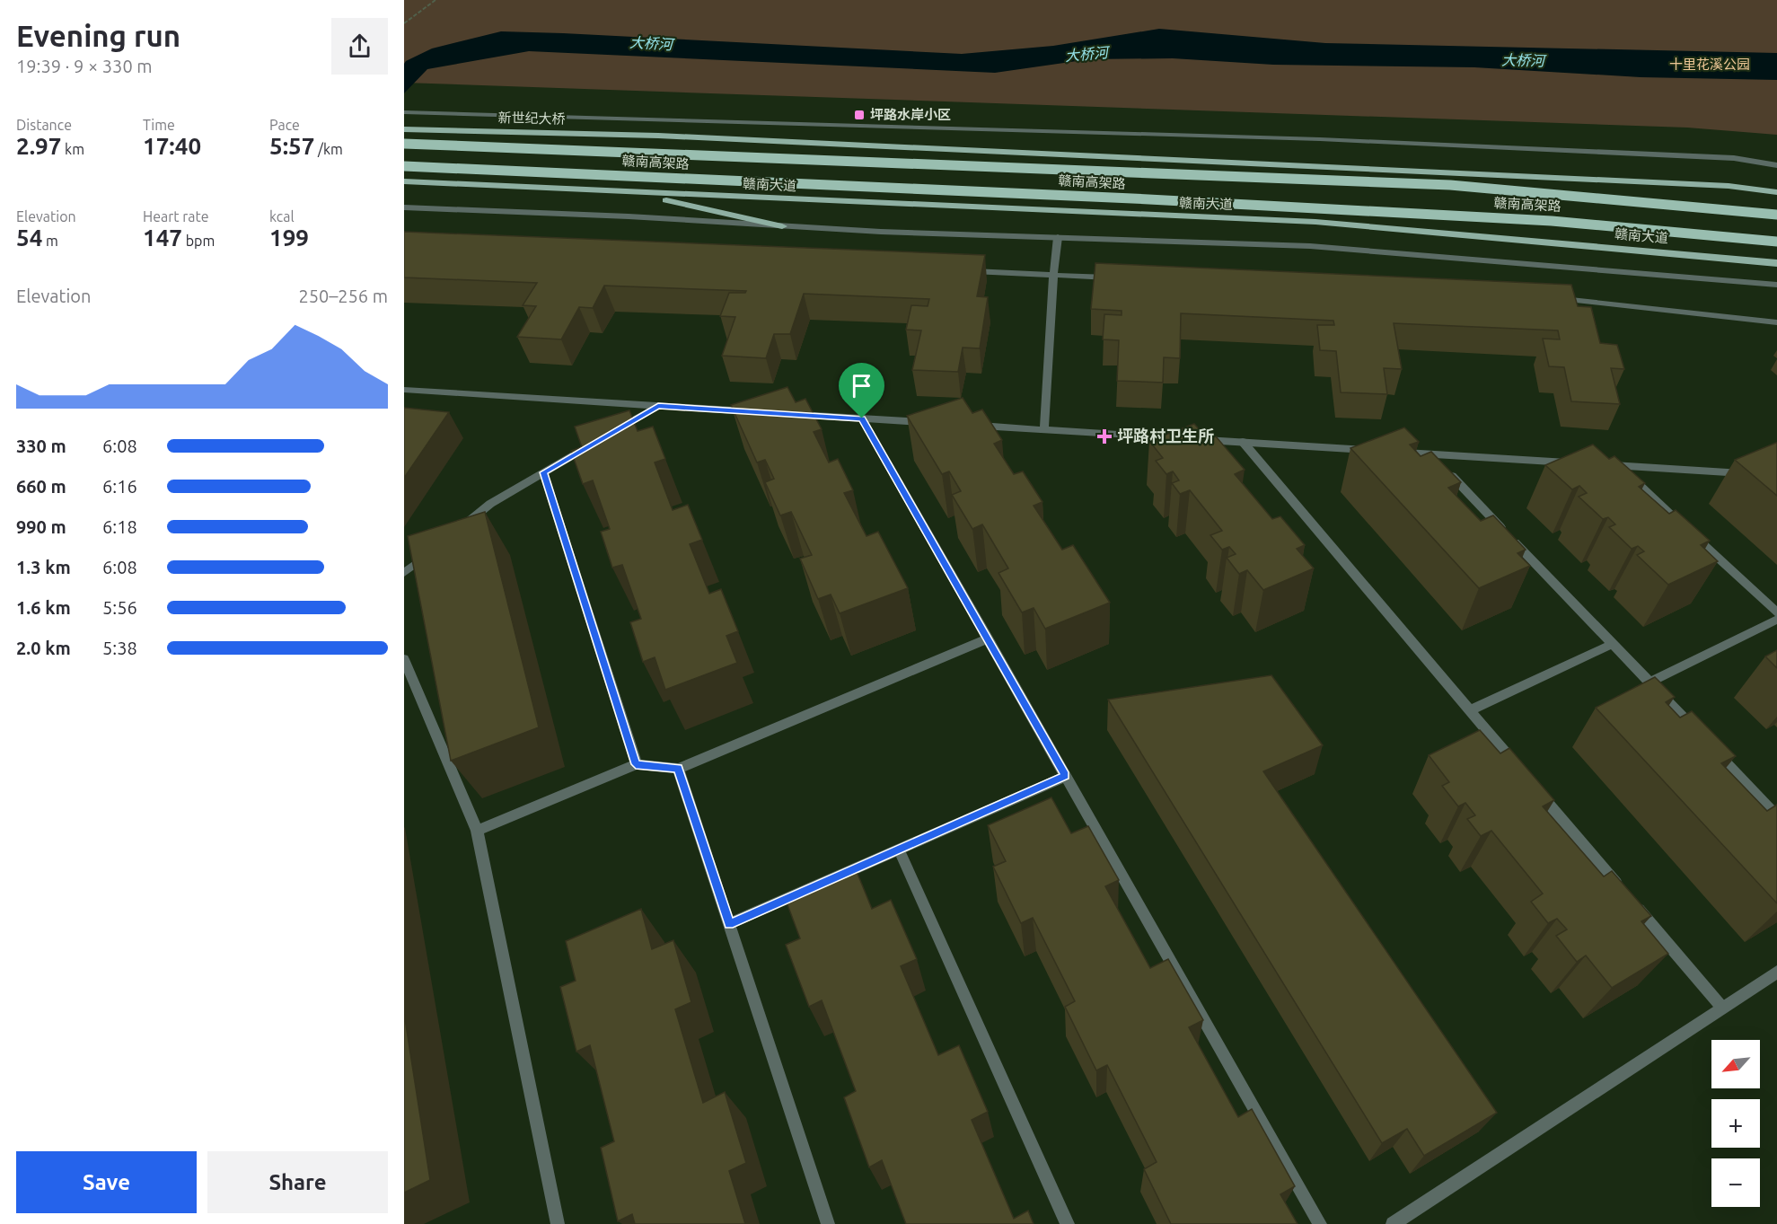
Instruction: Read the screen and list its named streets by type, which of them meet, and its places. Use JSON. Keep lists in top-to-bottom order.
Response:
{
  "streets": {
    "highway": ["赣南高架路"],
    "main road": ["新世纪大桥", "赣南大道"]
  },
  "water": ["大桥河"],
  "parks": ["十里花溪公园"],
  "places": {
    "transit": ["坪路水岸小区"],
    "health": ["坪路村卫生所"]
  },
  "north": "bottom left",
  "page": {
    "heading": ["Evening run", "19:39 · 9 × 330 m"],
    "stats": [
      ["Distance", "2.97 km"],
      ["Time", "17:40"],
      ["Pace", "5:57 /km"],
      ["Elevation", "54 m"],
      ["Heart rate", "147 bpm"],
      ["kcal", "199"]
    ],
    "chart": ["Elevation", "250–256 m"],
    "list": [
      {
        "name": "330 m",
        "note": "6:08"
      },
      {
        "name": "660 m",
        "note": "6:16"
      },
      {
        "name": "990 m",
        "note": "6:18"
      },
      {
        "name": "1.3 km",
        "note": "6:08"
      },
      {
        "name": "1.6 km",
        "note": "5:56"
      },
      {
        "name": "2.0 km",
        "note": "5:38"
      }
    ],
    "map_buttons": ["+", "−"],
    "buttons": ["Save", "Share"]
  }
}
